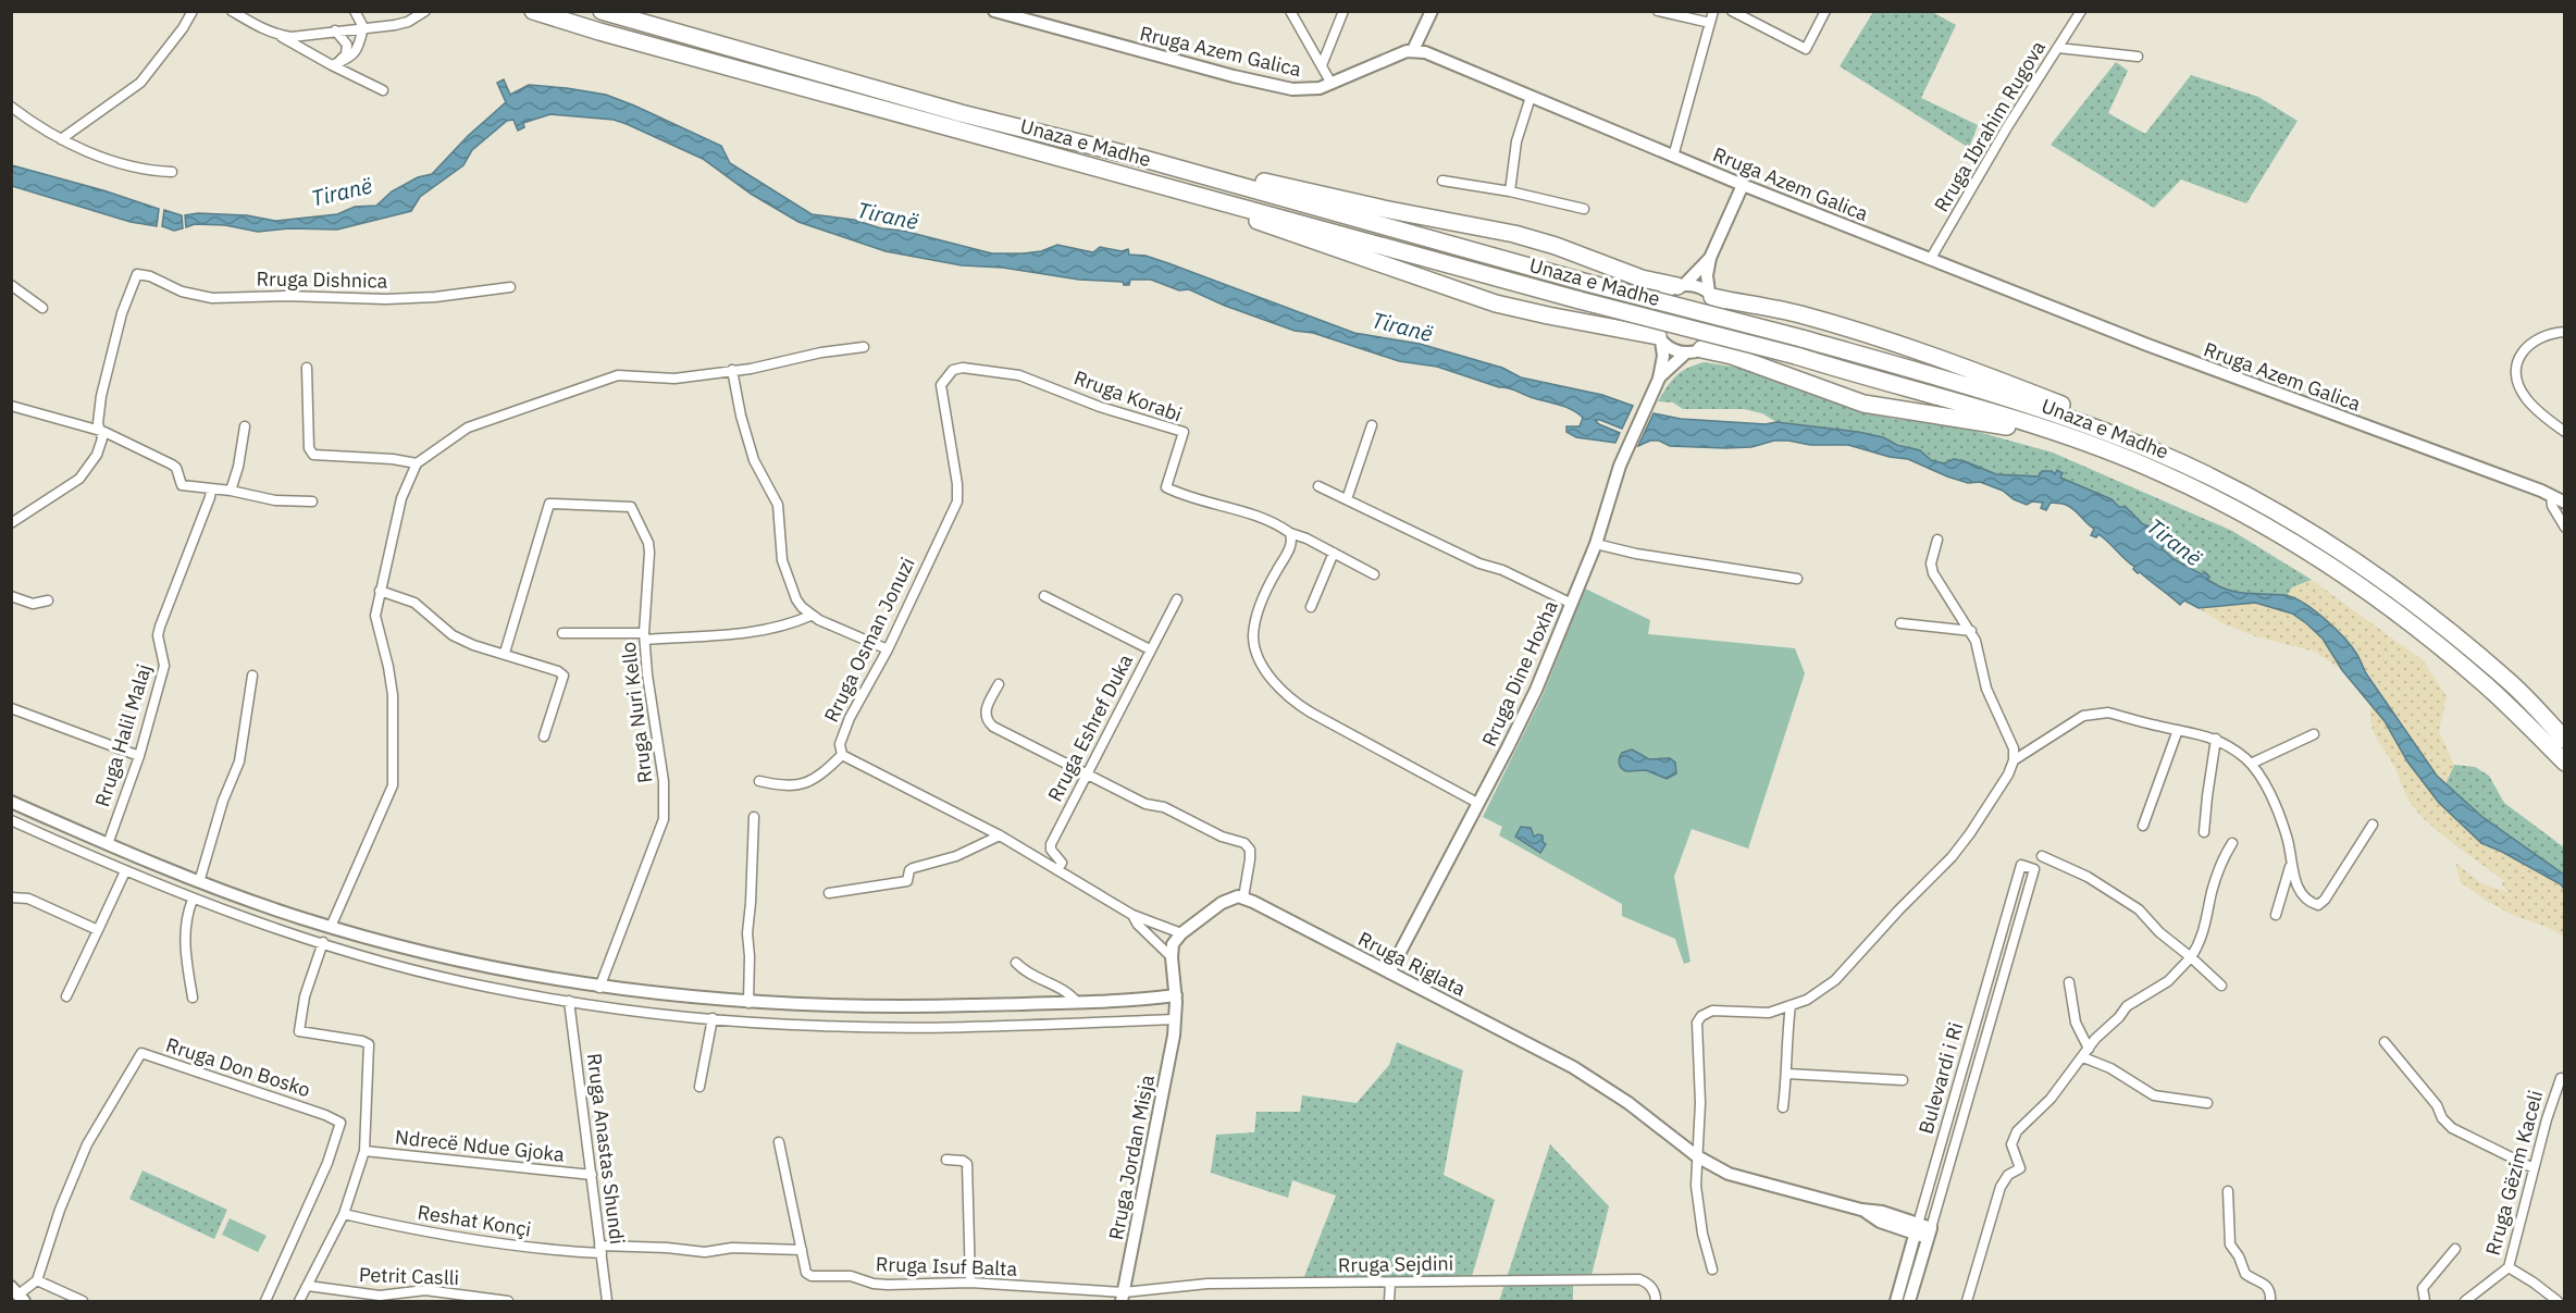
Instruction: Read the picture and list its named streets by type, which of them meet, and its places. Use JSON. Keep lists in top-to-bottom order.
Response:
{
  "streets": {
    "highway": ["Unaza e Madhe"],
    "main road": [
      "Rruga Azem Galica",
      "Rruga Dine Hoxha",
      "Rruga Riglata",
      "Bulevardi i Ri",
      "Rruga Jordan Misja"
    ],
    "street": [
      "Rruga Ibrahim Rugova",
      "Rruga Dishnica",
      "Rruga Korabi",
      "Rruga Osman Jonuzi",
      "Rruga Nuri Kello",
      "Rruga Eshref Duka",
      "Rruga Halil Malaj",
      "Rruga Don Bosko",
      "Ndrecë Ndue Gjoka",
      "Rruga Anastas Shundi",
      "Rruga Gëzim Kaceli",
      "Reshat Konçi",
      "Rruga Sejdini",
      "Rruga Isuf Balta",
      "Petrit Caslli"
    ]
  },
  "crossings": [
    ["Rruga Azem Galica", "Rruga Ibrahim Rugova"],
    ["Rruga Azem Galica", "Rruga Dine Hoxha"],
    ["Rruga Korabi", "Rruga Osman Jonuzi"],
    ["Rruga Osman Jonuzi", "Rruga Eshref Duka"],
    ["Rruga Dine Hoxha", "Rruga Riglata"],
    ["Rruga Riglata", "Bulevardi i Ri"],
    ["Ndrecë Ndue Gjoka", "Rruga Anastas Shundi"],
    ["Rruga Anastas Shundi", "Reshat Konçi"],
    ["Rruga Jordan Misja", "Rruga Sejdini"],
    ["Rruga Jordan Misja", "Rruga Isuf Balta"],
    ["Rruga Sejdini", "Rruga Isuf Balta"]
  ],
  "water": ["Tiranë"]
}
